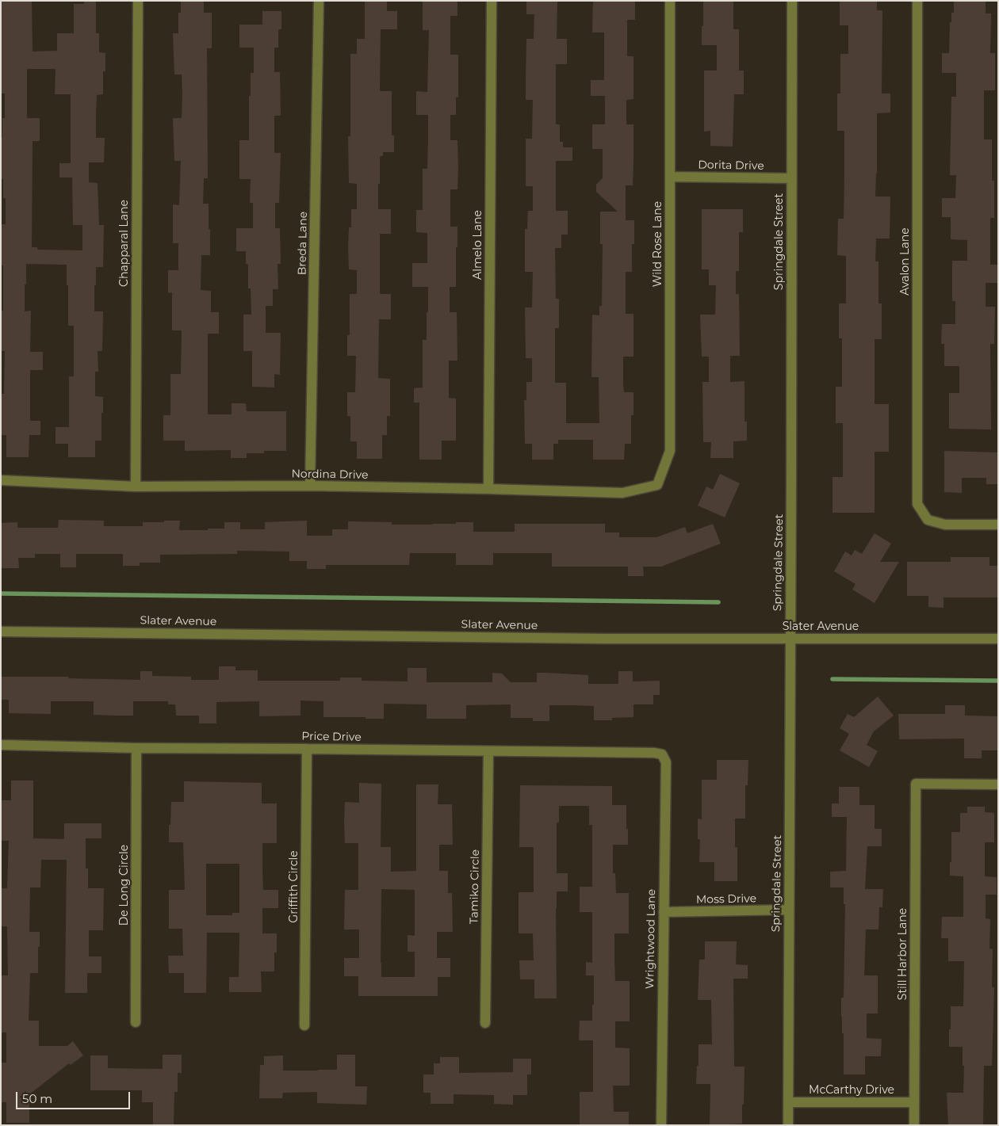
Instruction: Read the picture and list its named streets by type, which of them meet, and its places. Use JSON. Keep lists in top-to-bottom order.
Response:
{
  "streets": {
    "street": [
      "Dorita Drive",
      "Springdale Street",
      "Chapparal Lane",
      "Breda Lane",
      "Wild Rose Lane",
      "Almelo Lane",
      "Avalon Lane",
      "Nordina Drive",
      "Slater Avenue",
      "Price Drive",
      "De Long Circle",
      "Griffith Circle",
      "Tamiko Circle",
      "Moss Drive",
      "Wrightwood Lane",
      "Still Harbor Lane",
      "McCarthy Drive"
    ]
  },
  "crossings": [
    ["Dorita Drive", "Springdale Street"],
    ["Dorita Drive", "Wild Rose Lane"],
    ["Springdale Street", "Slater Avenue"],
    ["Springdale Street", "Moss Drive"],
    ["Springdale Street", "McCarthy Drive"],
    ["Chapparal Lane", "Nordina Drive"],
    ["Breda Lane", "Nordina Drive"],
    ["Wild Rose Lane", "Nordina Drive"],
    ["Almelo Lane", "Nordina Drive"],
    ["Price Drive", "De Long Circle"],
    ["Price Drive", "Griffith Circle"],
    ["Price Drive", "Tamiko Circle"],
    ["Price Drive", "Wrightwood Lane"],
    ["Moss Drive", "Wrightwood Lane"],
    ["Still Harbor Lane", "McCarthy Drive"]
  ],
  "scale_bar": "50 m"
}
